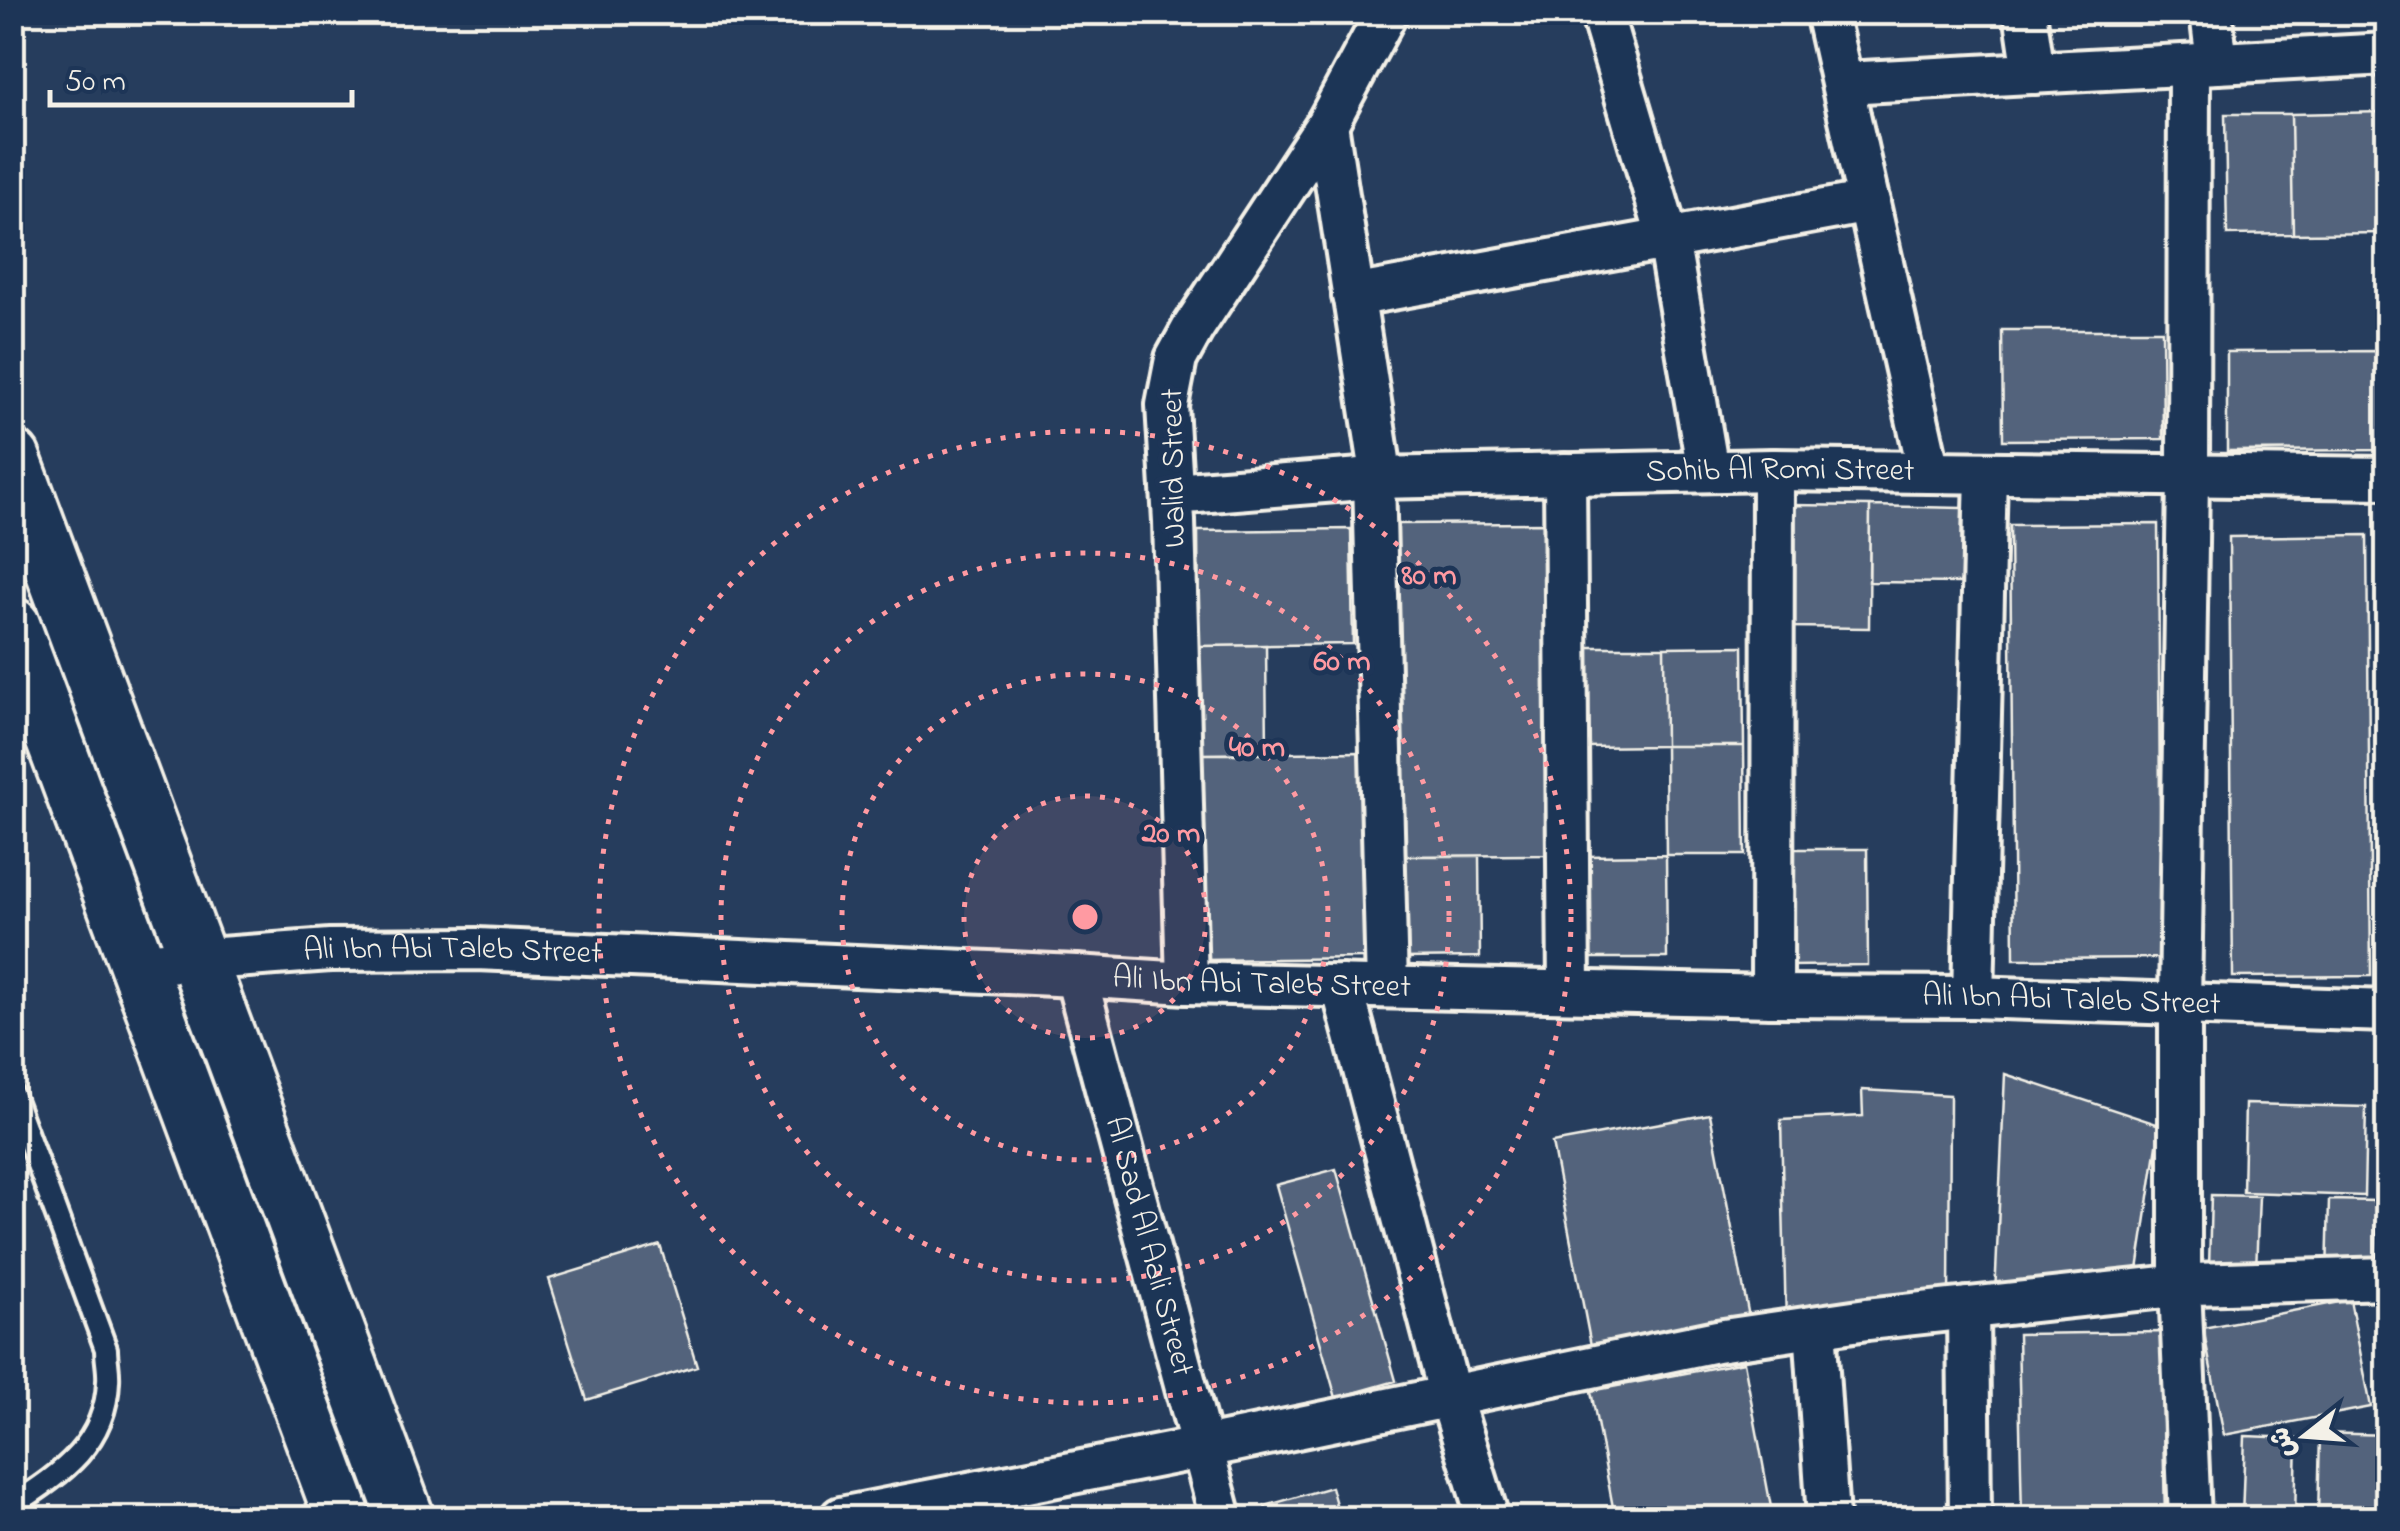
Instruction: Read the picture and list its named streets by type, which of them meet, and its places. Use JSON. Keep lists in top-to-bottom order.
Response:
{
  "streets": {
    "street": [
      "Walid Street",
      "Sohib Al Romi Street",
      "Ali Ibn Abi Taleb Street",
      "Al Sad Al Aali Street"
    ]
  },
  "crossings": [
    ["Walid Street", "Sohib Al Romi Street"],
    ["Walid Street", "Ali Ibn Abi Taleb Street"],
    ["Ali Ibn Abi Taleb Street", "Al Sad Al Aali Street"]
  ],
  "scale_bar": "50 m",
  "north": "left",
  "rings": [
    "80 m",
    "60 m",
    "40 m",
    "20 m"
  ]
}
